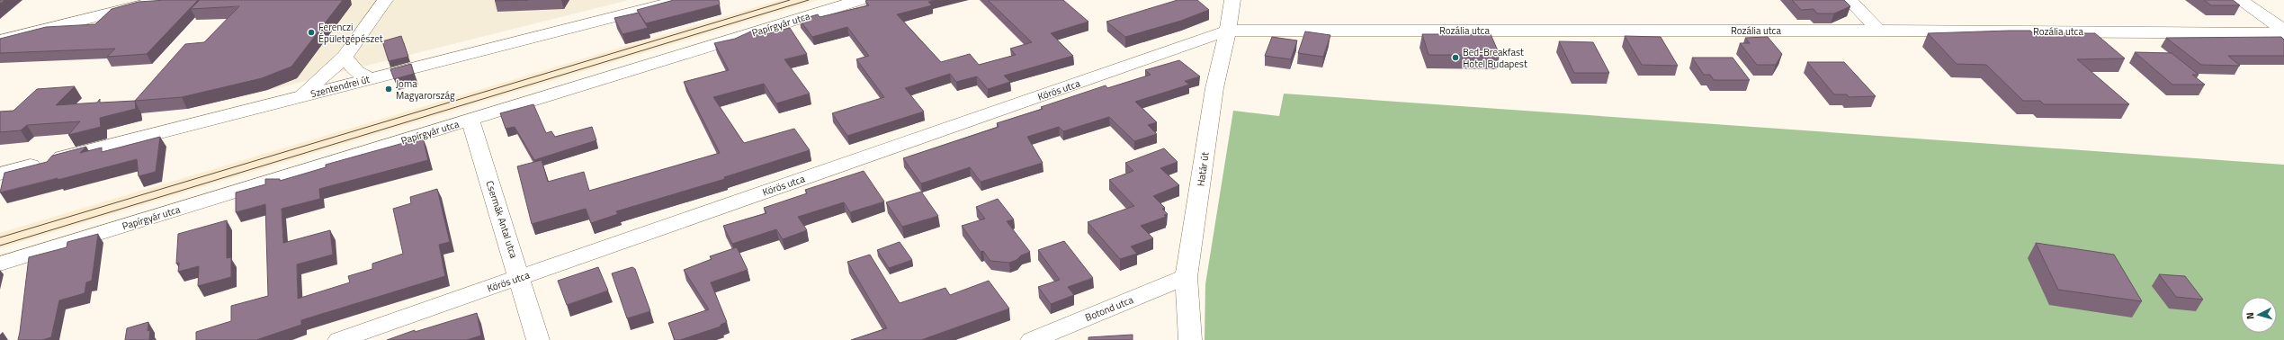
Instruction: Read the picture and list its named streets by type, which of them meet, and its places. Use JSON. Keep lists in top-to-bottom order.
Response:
{
  "streets": {
    "street": [
      "Papírgyár utca",
      "Rozália utca",
      "Szentendrei út",
      "Körös utca",
      "Határ út",
      "Csermák Antal utca",
      "Botond utca"
    ]
  },
  "crossings": [
    ["Papírgyár utca", "Csermák Antal utca"],
    ["Rozália utca", "Körös utca"],
    ["Rozália utca", "Határ út"],
    ["Körös utca", "Határ út"],
    ["Körös utca", "Csermák Antal utca"],
    ["Határ út", "Botond utca"]
  ],
  "places": ["Ferenczi Épületgépészet", "Bed-Breakfast Hotel Budapest", "Joma Magyarország"],
  "north": "left"
}
